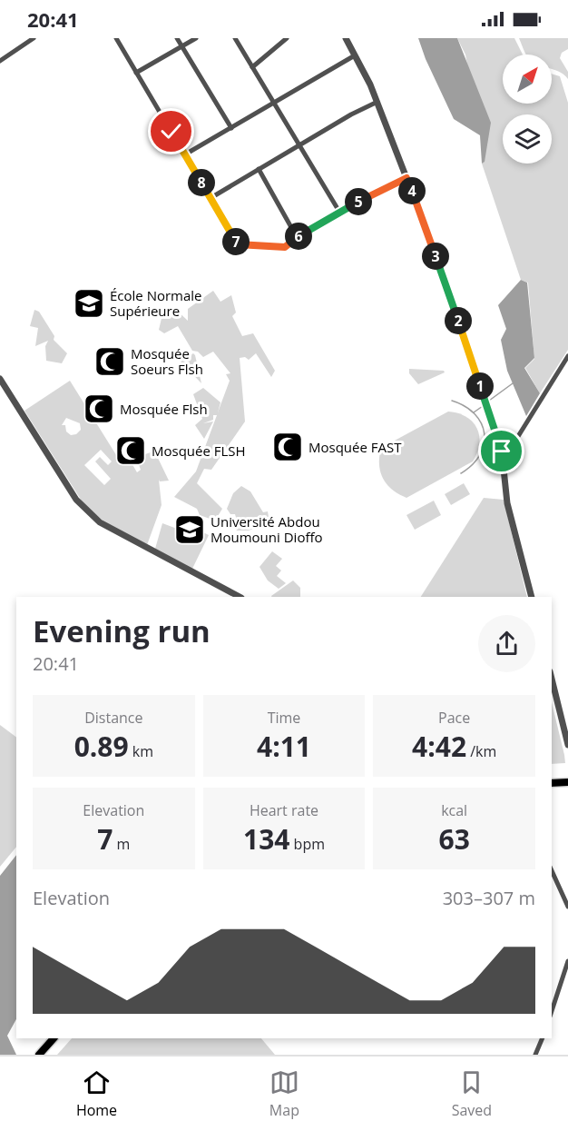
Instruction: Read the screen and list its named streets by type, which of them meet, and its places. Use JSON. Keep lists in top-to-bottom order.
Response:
{
  "places": {
    "school or university": ["École Normale Supérieure", "Université Abdou Moumouni Dioffo"],
    "mosque": [
      "Mosquée Soeurs Flsh",
      "Mosquée Flsh",
      "Mosquée FAST",
      "Mosquée FLSH"
    ]
  },
  "north": "top right",
  "page": {
    "status": "20:41",
    "pins": [
      "8",
      "4",
      "5",
      "6",
      "7",
      "3",
      "2",
      "1"
    ],
    "heading": ["Evening run", "20:41"],
    "stats": [
      ["Distance", "0.89 km"],
      ["Time", "4:11"],
      ["Pace", "4:42 /km"],
      ["Elevation", "7 m"],
      ["Heart rate", "134 bpm"],
      ["kcal", "63"]
    ],
    "chart": ["Elevation", "303–307 m"],
    "tabs": ["Home", "Map", "Saved"]
  }
}
